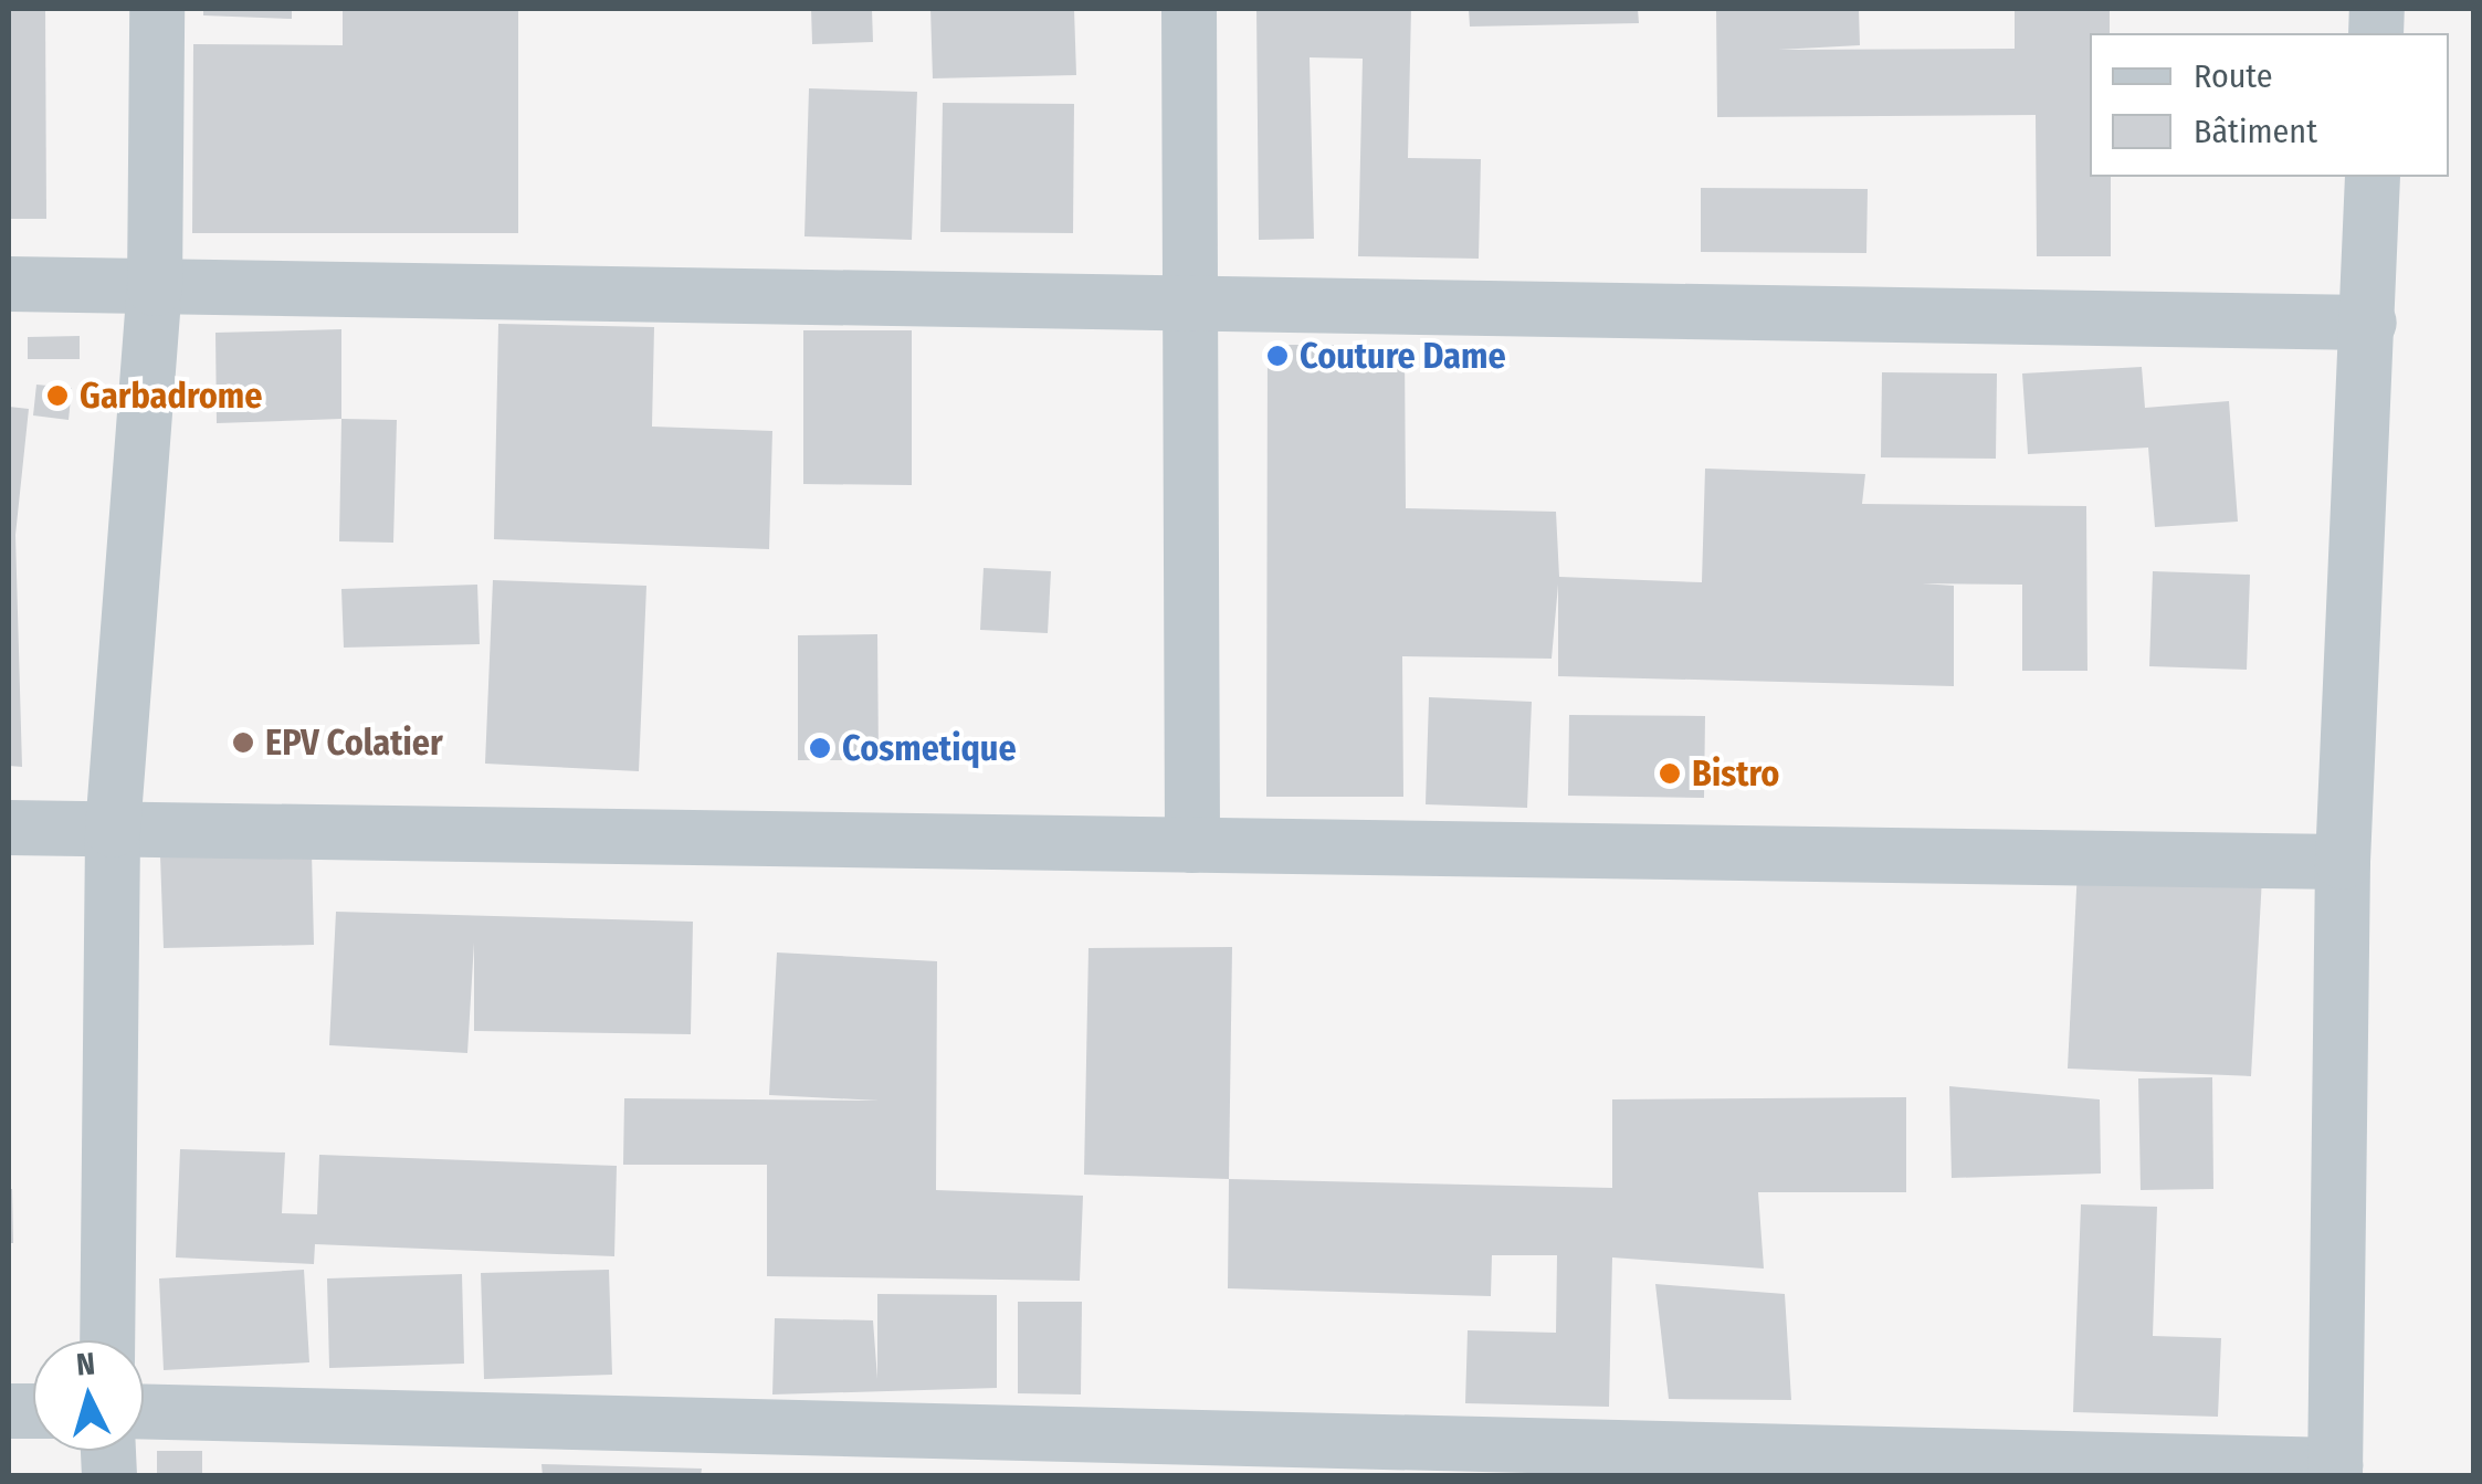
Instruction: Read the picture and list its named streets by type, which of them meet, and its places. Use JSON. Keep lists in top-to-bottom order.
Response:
{
  "places": [
    "Couture Dame",
    "Garbadrome",
    "EPV Colatier",
    "Cosmetique",
    "Bistro"
  ],
  "legend": ["Route", "Bâtiment"],
  "north": "top"
}
